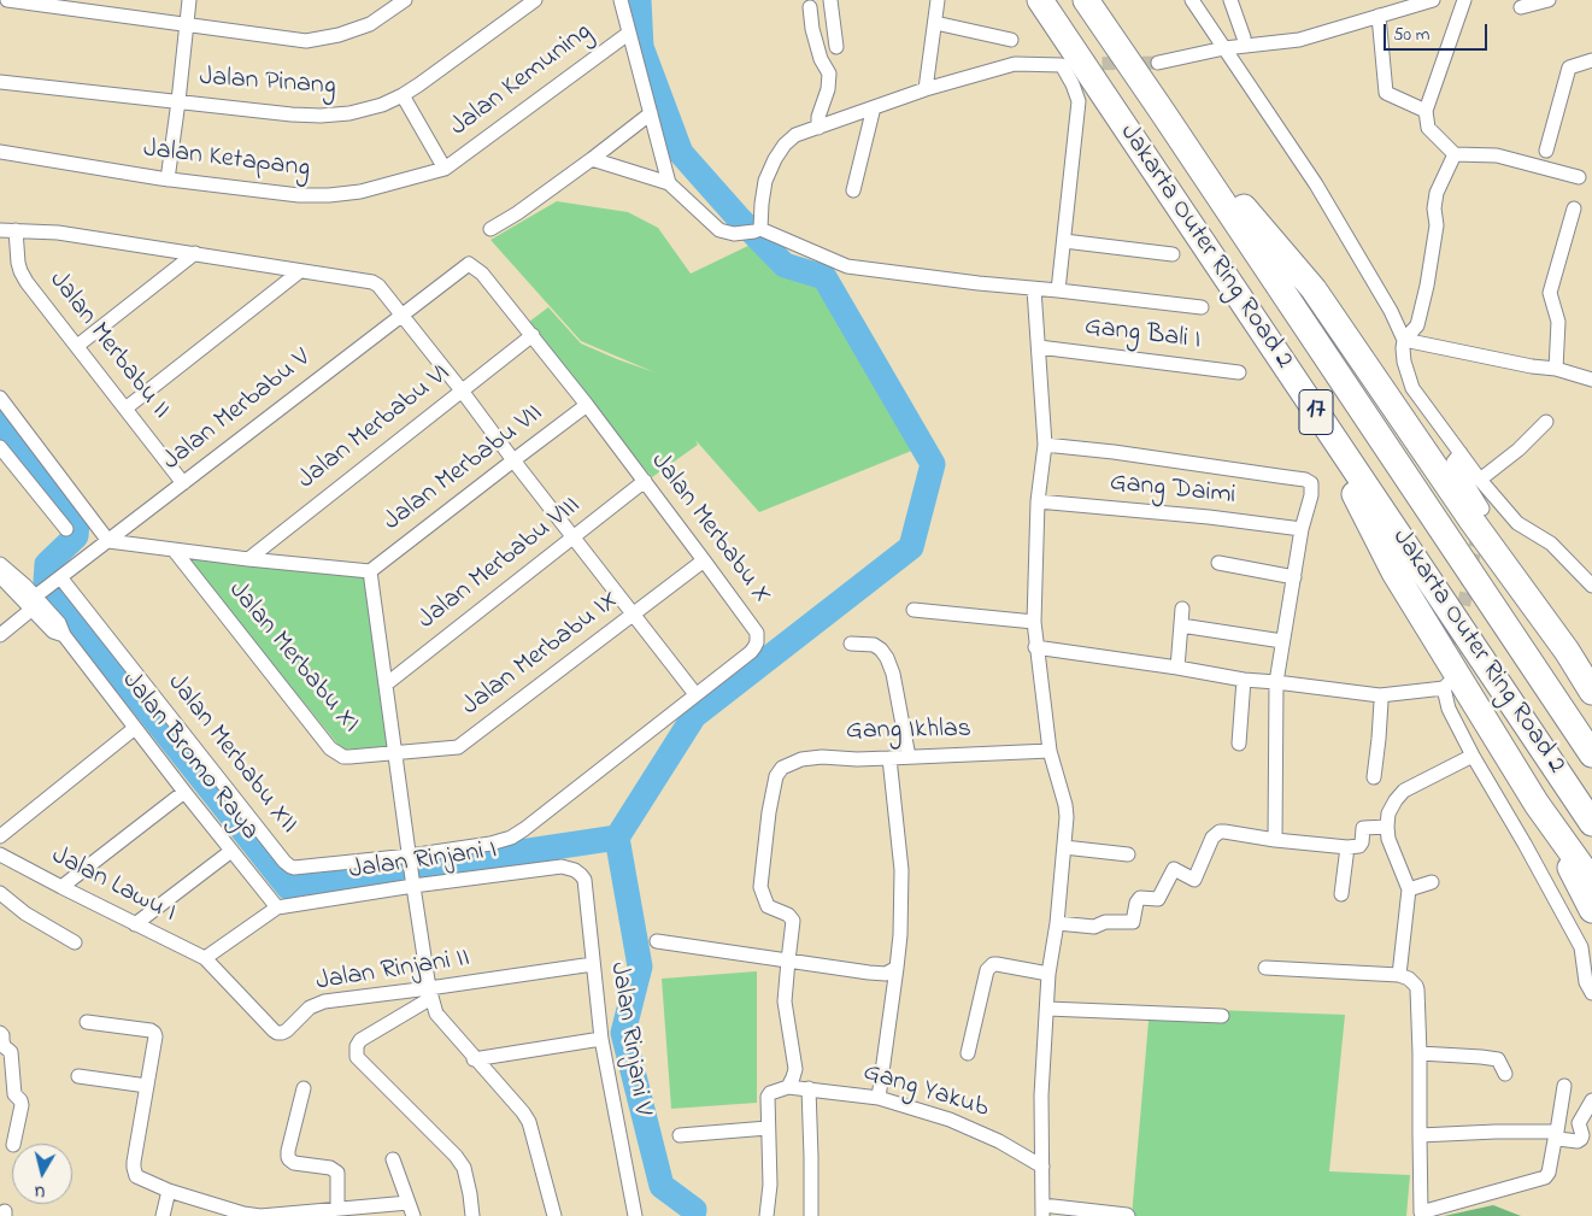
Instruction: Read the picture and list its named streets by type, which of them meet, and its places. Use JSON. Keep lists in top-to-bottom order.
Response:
{
  "streets": {
    "highway": ["Jakarta Outer Ring Road 2", "17"],
    "street": [
      "Jalan Kemuning",
      "Jalan Pinang",
      "Jalan Ketapang",
      "Gang Bali I",
      "Jalan Merbabu II",
      "Jalan Merbabu V",
      "Jalan Merbabu VI",
      "Jalan Merbabu VII",
      "Gang Daimi",
      "Jalan Merbabu X",
      "Jalan Merbabu VIII",
      "Jalan Merbabu IX",
      "Jalan Merbabu XI",
      "Gang Ikhlas",
      "Jalan Merbabu XII",
      "Jalan Bromo Raya",
      "Jalan Rinjani I",
      "Jalan Lawu I",
      "Jalan Rinjani II",
      "Jalan Rinjani V",
      "Gang Yakub"
    ]
  },
  "crossings": [
    ["Jalan Kemuning", "Jalan Ketapang"],
    ["Jalan Merbabu II", "Jalan Merbabu V"],
    ["Jalan Merbabu V", "Jalan Merbabu X"],
    ["Jalan Merbabu V", "Jalan Merbabu XII"],
    ["Jalan Merbabu V", "Jalan Bromo Raya"],
    ["Jalan Merbabu VI", "Jalan Merbabu X"],
    ["Jalan Merbabu VII", "Jalan Merbabu X"],
    ["Jalan Merbabu X", "Jalan Merbabu VIII"],
    ["Jalan Merbabu X", "Jalan Merbabu IX"],
    ["Jalan Merbabu X", "Jalan Merbabu XII"],
    ["Jalan Merbabu IX", "Jalan Merbabu XI"],
    ["Jalan Bromo Raya", "Jalan Rinjani I"],
    ["Jalan Rinjani I", "Jalan Rinjani V"],
    ["Jalan Lawu I", "Jalan Rinjani II"],
    ["Jalan Rinjani II", "Jalan Rinjani V"]
  ],
  "scale_bar": "50 m",
  "north": "bottom"
}
